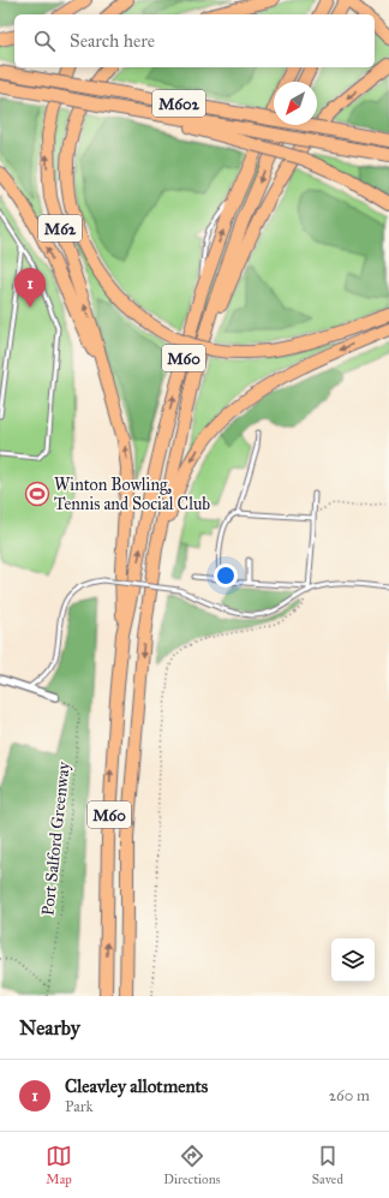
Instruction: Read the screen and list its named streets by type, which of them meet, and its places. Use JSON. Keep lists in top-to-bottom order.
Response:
{
  "streets": {
    "highway": ["M602", "M62", "M60"],
    "path": ["Port Salford Greenway"]
  },
  "crossings": [
    ["M62", "M60"]
  ],
  "places": {
    "sports": ["Winton Bowling, Tennis and Social Club"]
  },
  "north": "bottom left",
  "page": {
    "search": "Search here",
    "pins": "1",
    "heading": "Nearby",
    "list": [
      {
        "mark": "1",
        "name": "Cleavley allotments",
        "note": "Park",
        "value": "260 m"
      }
    ],
    "nav": ["Map", "Directions", "Saved"]
  }
}
